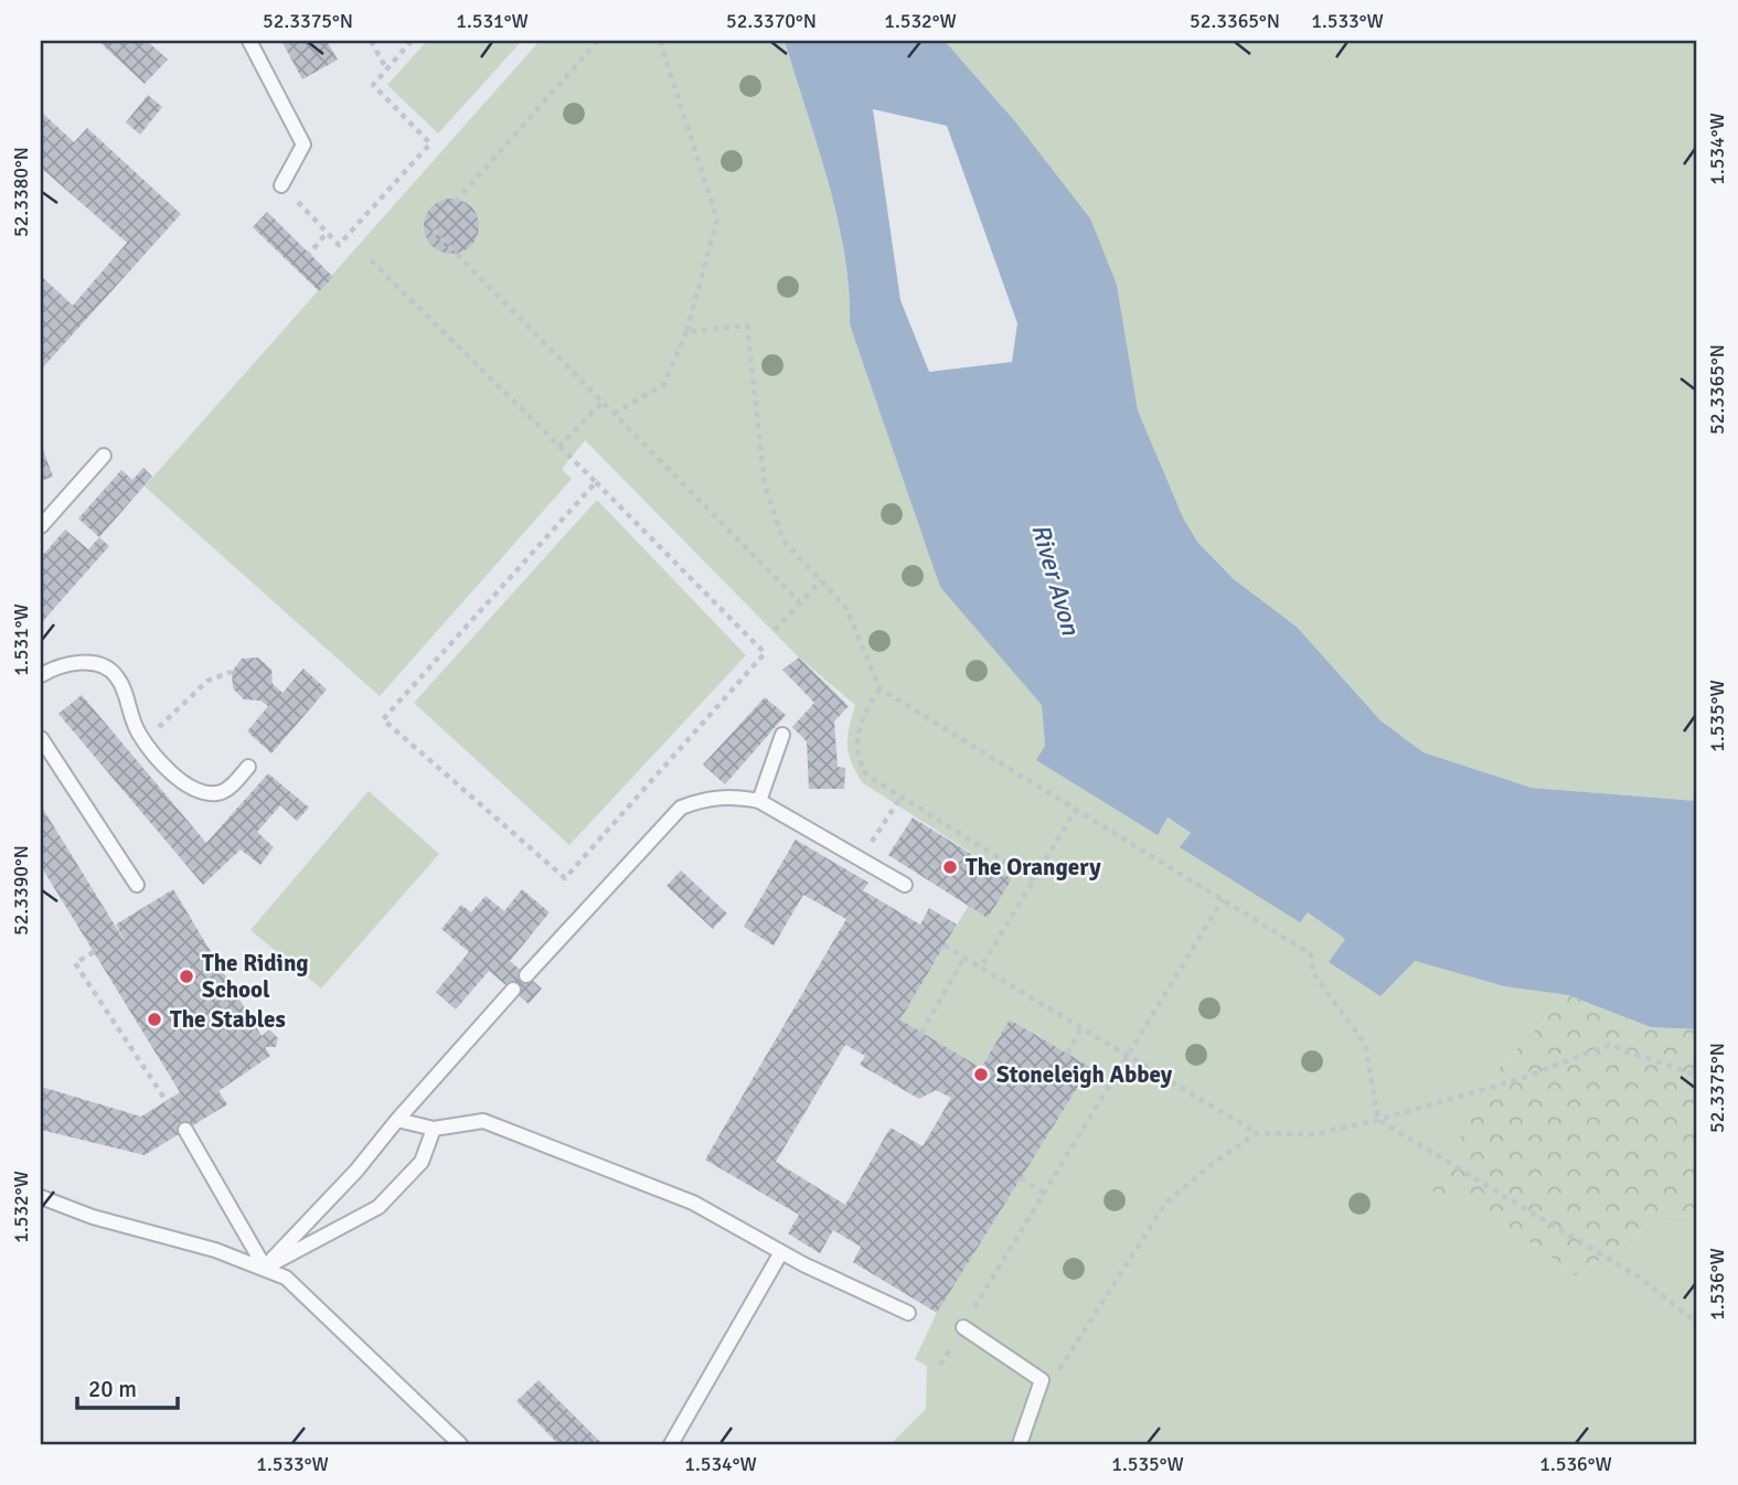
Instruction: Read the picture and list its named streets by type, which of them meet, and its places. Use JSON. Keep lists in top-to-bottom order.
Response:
{
  "water": ["River Avon"],
  "places": [
    "The Orangery",
    "The Riding School",
    "The Stables",
    "Stoneleigh Abbey"
  ],
  "scale_bar": "20 m",
  "coordinates": [
    "52.3375°N",
    "1.531°W",
    "52.3370°N",
    "1.532°W",
    "52.3365°N",
    "1.533°W",
    "1.534°W",
    "52.3380°N",
    "1.535°W",
    "52.3390°N",
    "1.536°W"
  ]
}
